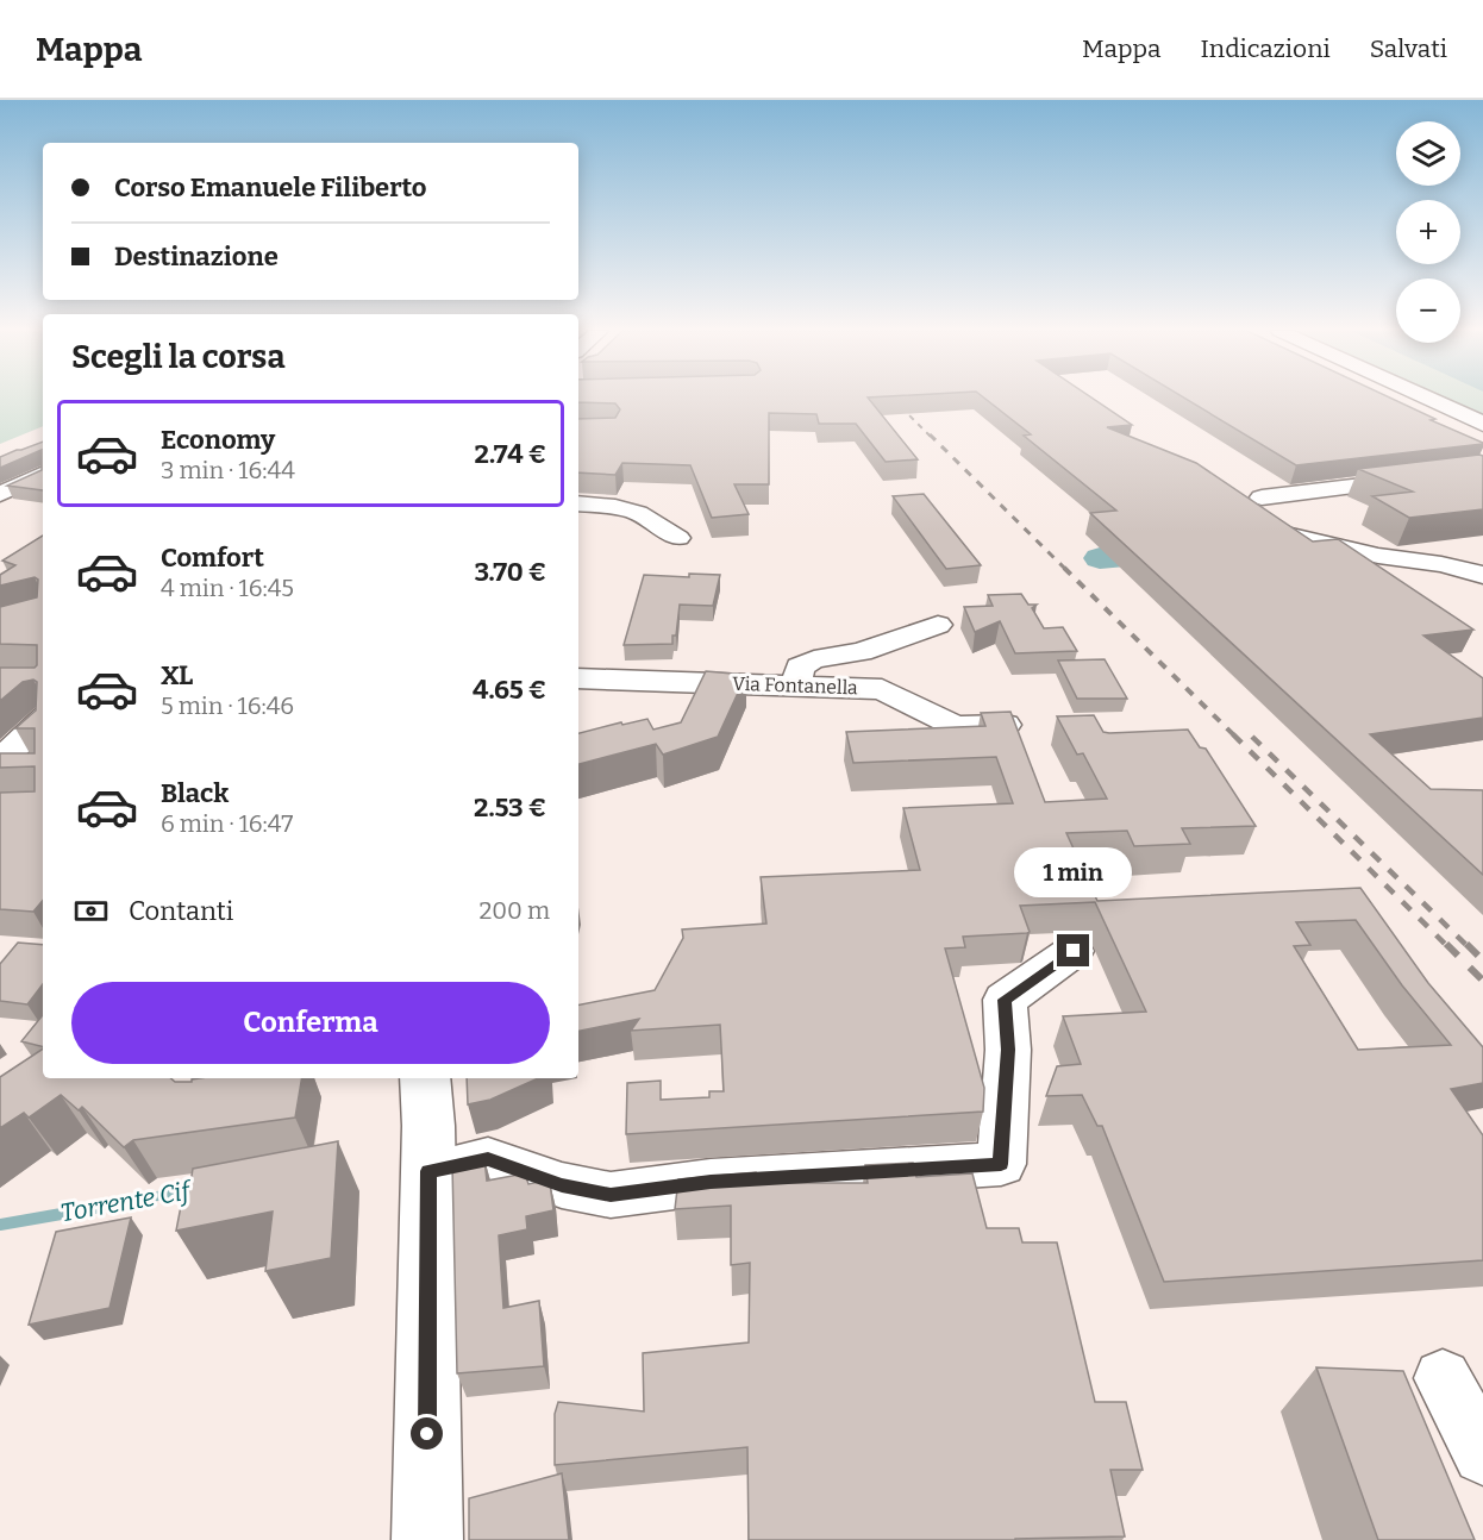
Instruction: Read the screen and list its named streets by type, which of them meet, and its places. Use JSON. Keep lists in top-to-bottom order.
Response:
{
  "streets": {
    "street": ["Via Fontanella"]
  },
  "water": ["Torrente Cif"],
  "page": {
    "header": "Mappa",
    "nav": ["Mappa", "Indicazioni", "Salvati"],
    "map_buttons": ["+", "−"],
    "banner": ["Corso Emanuele Filiberto", "Destinazione"],
    "heading": "Scegli la corsa",
    "list": [
      {
        "name": "Economy",
        "note": "3 min · 16:44",
        "value": "2.74 €"
      },
      {
        "name": "Comfort",
        "note": "4 min · 16:45",
        "value": "3.70 €"
      },
      {
        "name": "XL",
        "note": "5 min · 16:46",
        "value": "4.65 €"
      },
      {
        "name": "Black",
        "note": "6 min · 16:47",
        "value": "2.53 €"
      }
    ],
    "bubble": "1 min",
    "pay": ["Contanti", "200 m"],
    "buttons": "Conferma"
  }
}
